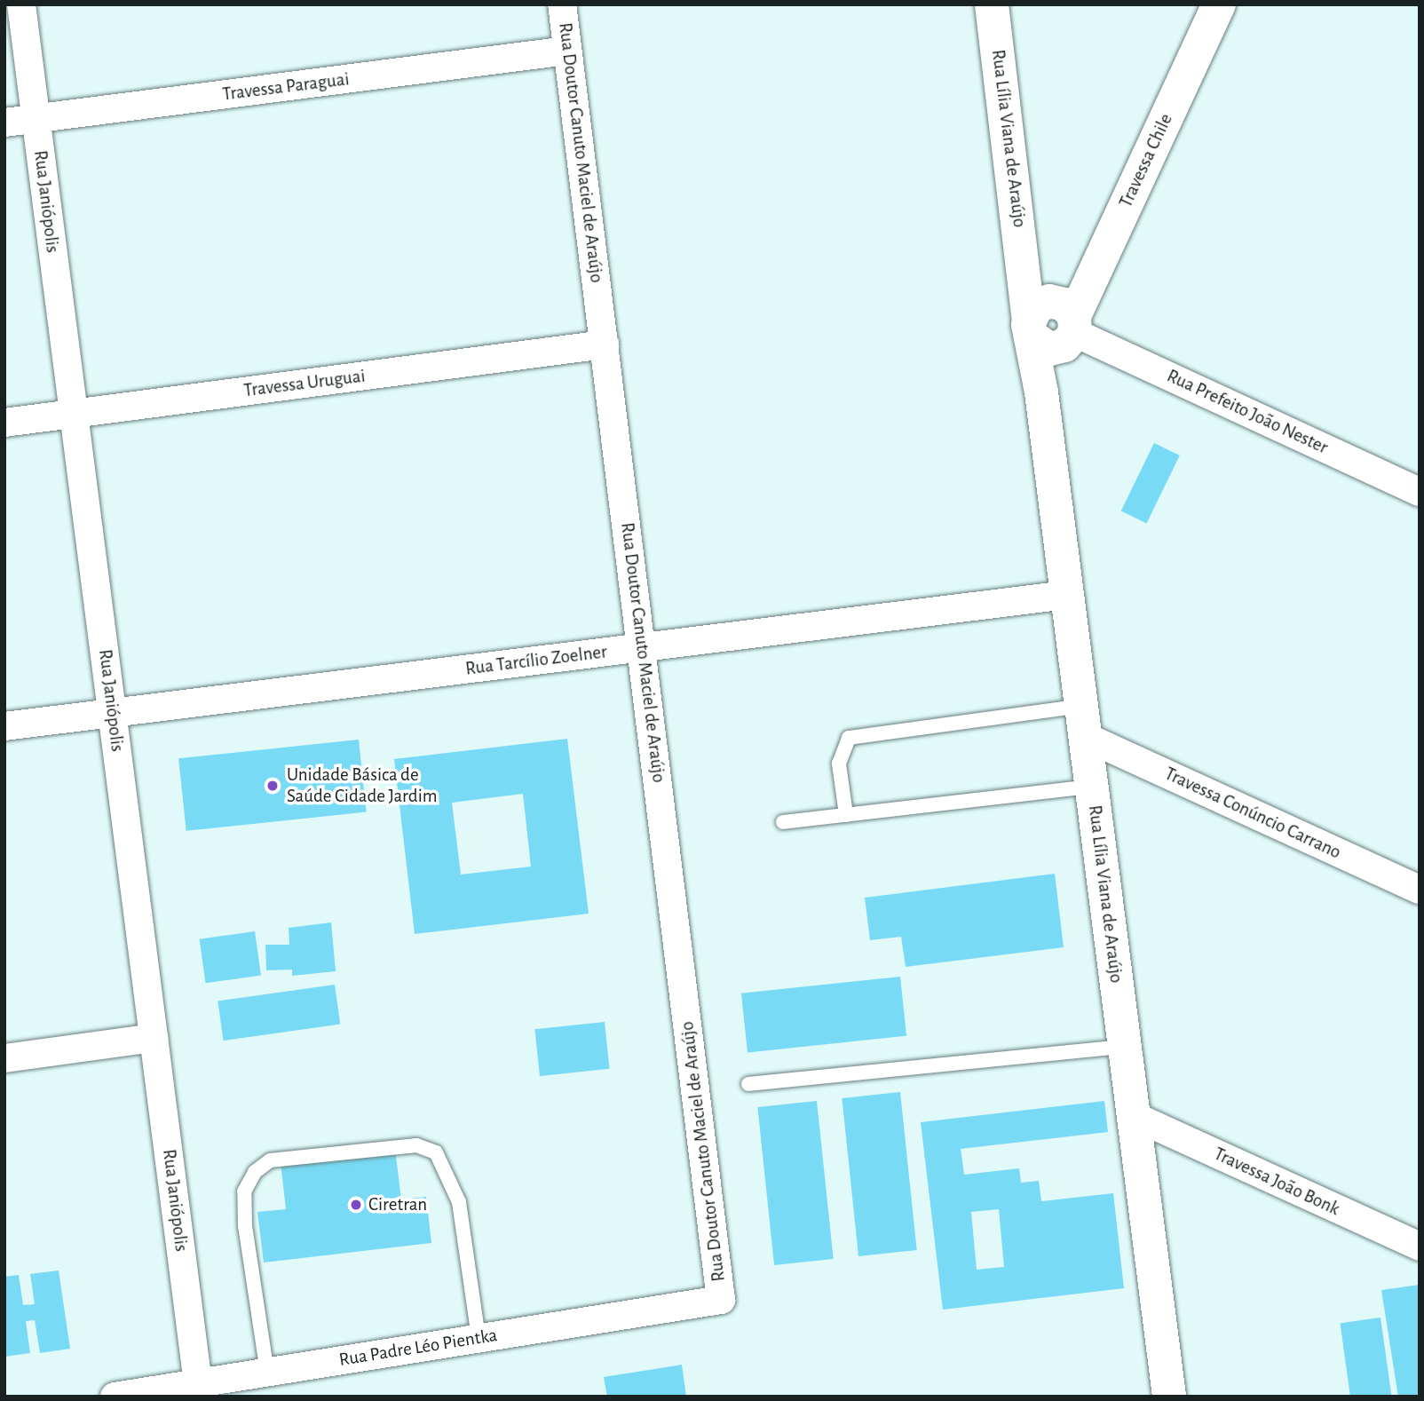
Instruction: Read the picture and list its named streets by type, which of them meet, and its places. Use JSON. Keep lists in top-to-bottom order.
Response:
{
  "streets": {
    "street": [
      "Travessa Paraguai",
      "Rua Lília Viana de Araújo",
      "Rua Doutor Canuto Maciel de Araújo",
      "Travessa Chile",
      "Rua Janiópolis",
      "Travessa Uruguai",
      "Rua Prefeito João Nester",
      "Rua Tarcílio Zoelner",
      "Travessa Conúncio Carrano",
      "Travessa João Bonk",
      "Rua Padre Léo Pientka"
    ]
  },
  "crossings": [
    ["Travessa Paraguai", "Rua Doutor Canuto Maciel de Araújo"],
    ["Travessa Paraguai", "Rua Janiópolis"],
    ["Rua Lília Viana de Araújo", "Travessa Chile"],
    ["Rua Lília Viana de Araújo", "Rua Prefeito João Nester"],
    ["Rua Lília Viana de Araújo", "Rua Tarcílio Zoelner"],
    ["Rua Lília Viana de Araújo", "Travessa Conúncio Carrano"],
    ["Rua Lília Viana de Araújo", "Travessa João Bonk"],
    ["Rua Doutor Canuto Maciel de Araújo", "Travessa Uruguai"],
    ["Rua Doutor Canuto Maciel de Araújo", "Rua Tarcílio Zoelner"],
    ["Rua Doutor Canuto Maciel de Araújo", "Rua Padre Léo Pientka"],
    ["Travessa Chile", "Rua Prefeito João Nester"],
    ["Rua Janiópolis", "Travessa Uruguai"],
    ["Rua Janiópolis", "Rua Tarcílio Zoelner"],
    ["Rua Janiópolis", "Rua Padre Léo Pientka"]
  ],
  "places": ["Unidade Básica de Saúde Cidade Jardim", "Ciretran"]
}
